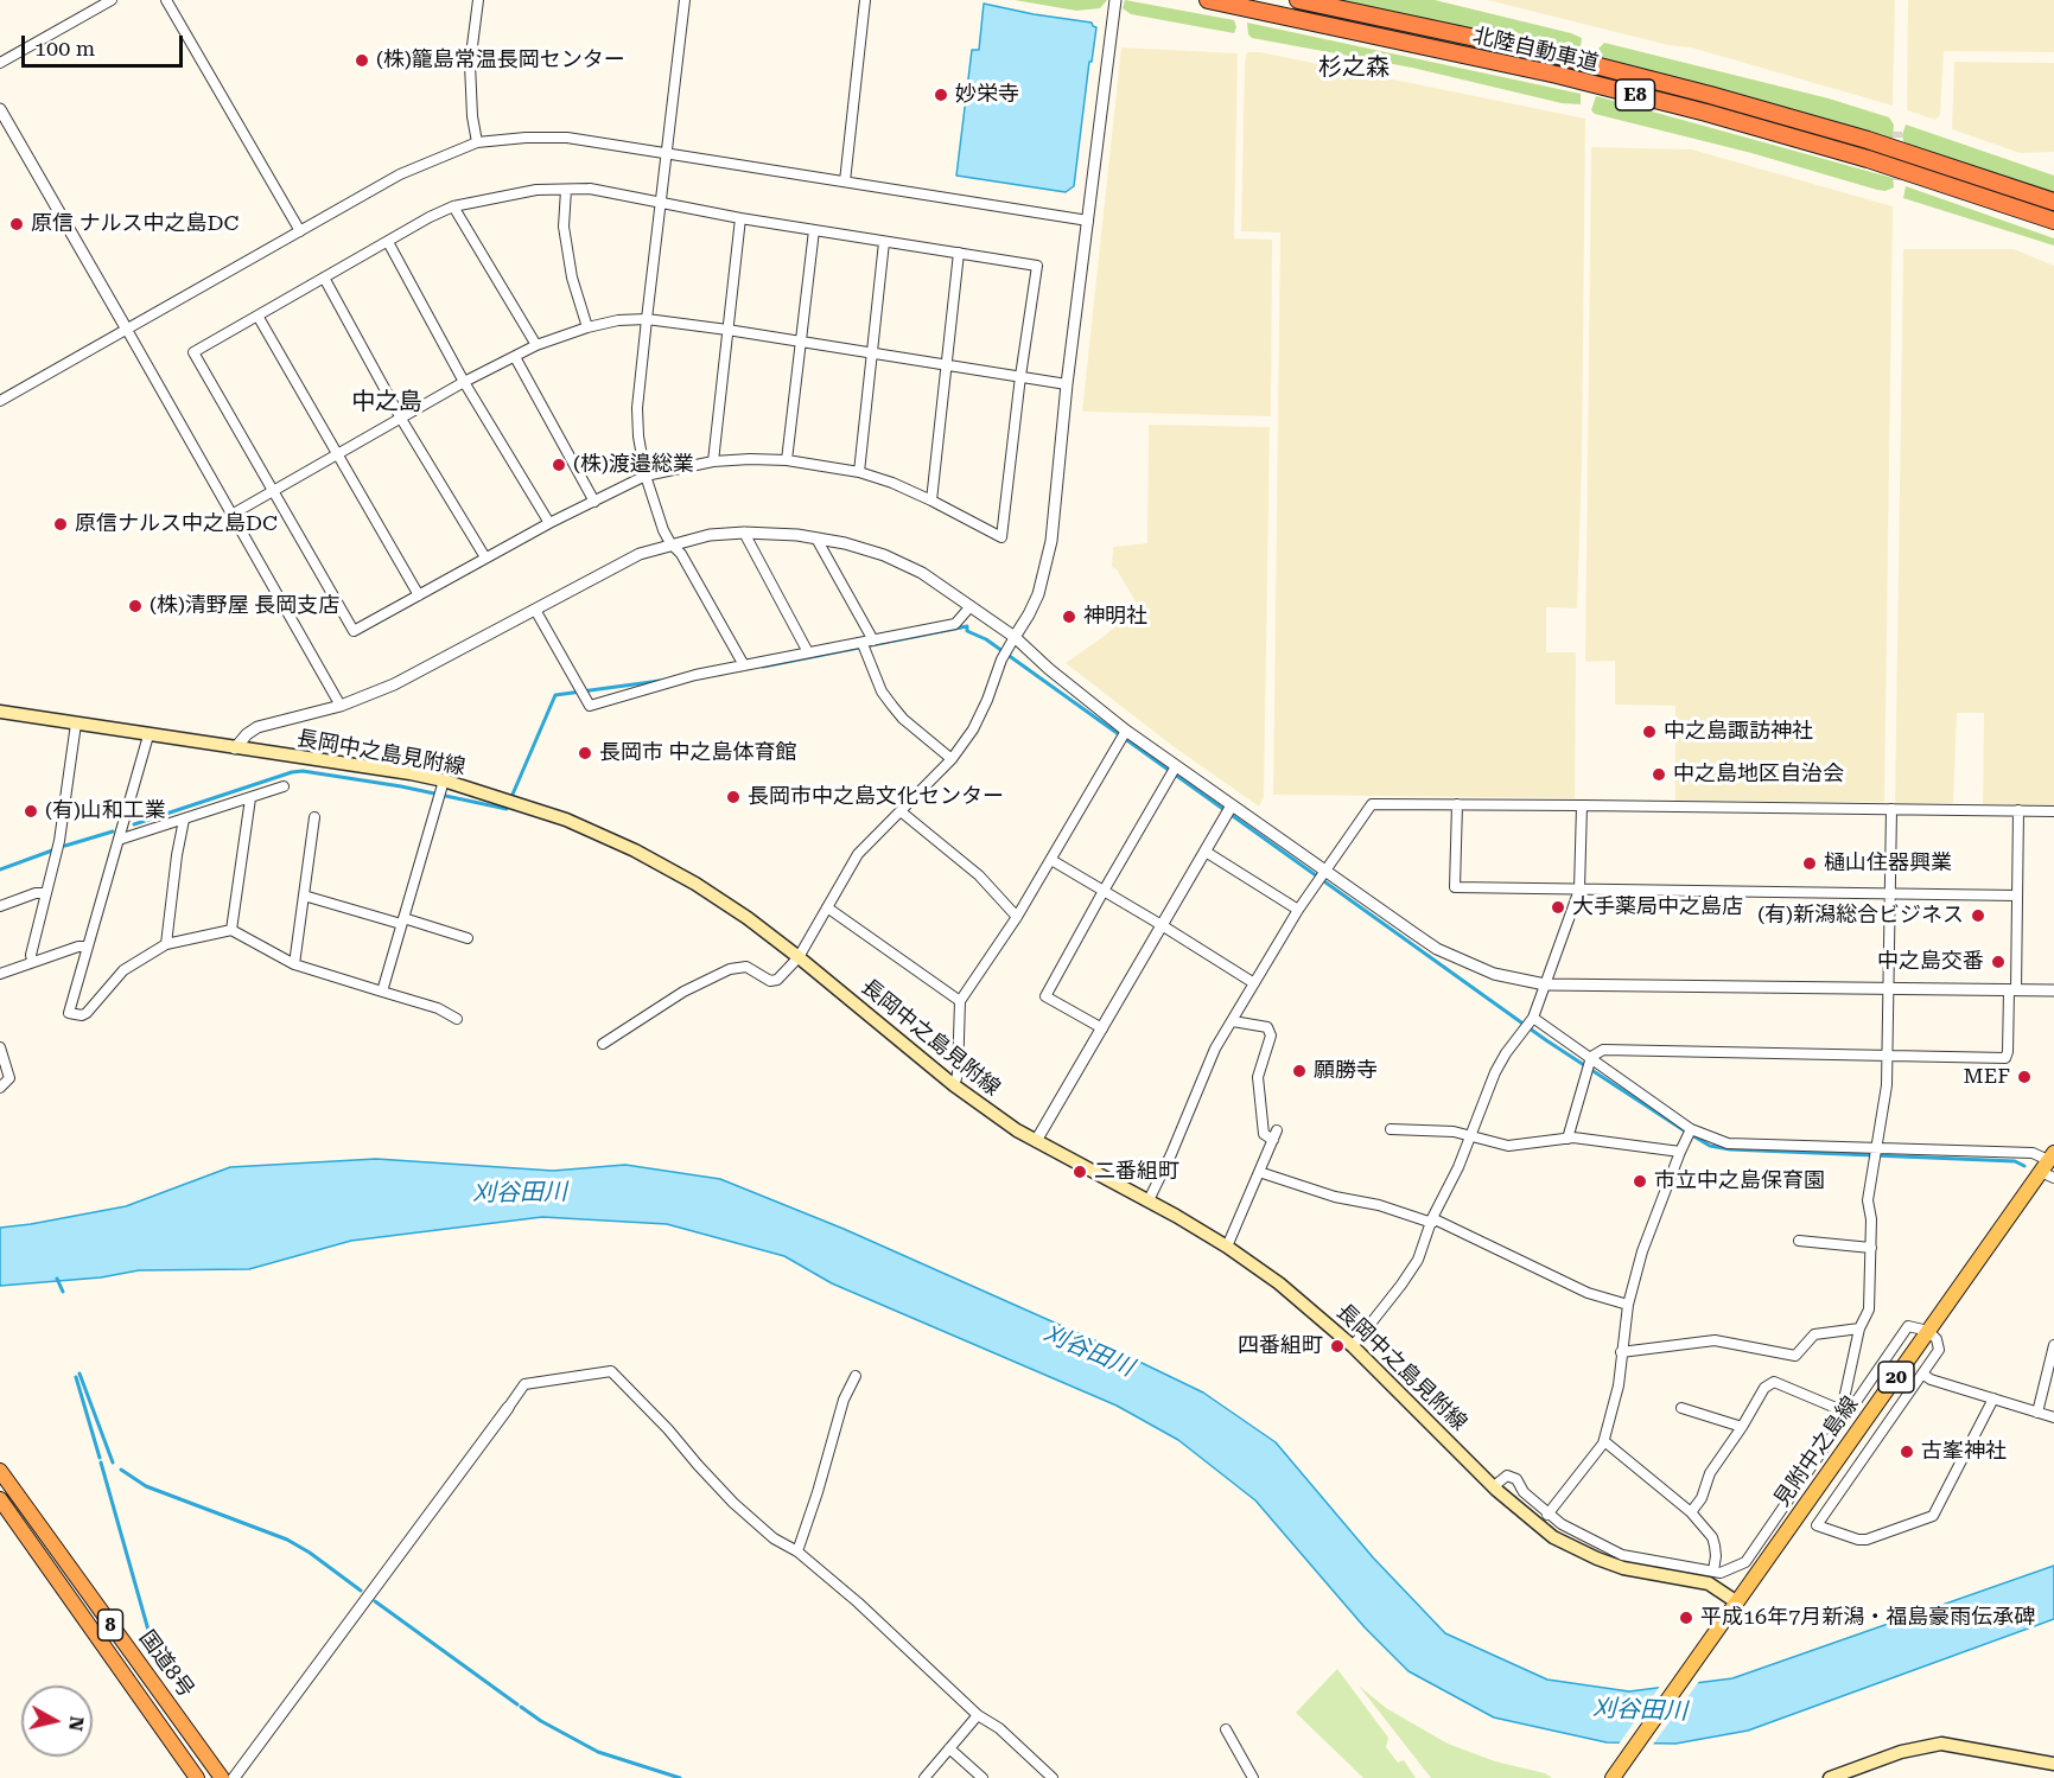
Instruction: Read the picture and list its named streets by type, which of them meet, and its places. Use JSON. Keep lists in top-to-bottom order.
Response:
{
  "streets": {
    "highway": [
      "北陸自動車道",
      "E8",
      "8",
      "国道8号"
    ],
    "main road": ["長岡中之島見附線", "20", "見附中之島線"]
  },
  "crossings": [
    ["長岡中之島見附線", "20"],
    ["長岡中之島見附線", "見附中之島線"],
    ["20", "見附中之島線"]
  ],
  "districts": ["杉之森", "中之島"],
  "water": ["刈谷田川"],
  "places": [
    "(株)籠島常温長岡センター",
    "妙栄寺",
    "原信 ナルス中之島DC",
    "(株)渡邉総業",
    "原信ナルス中之島DC",
    "(株)清野屋 長岡支店",
    "神明社",
    "中之島諏訪神社",
    "長岡市 中之島体育館",
    "中之島地区自治会",
    "長岡市中之島文化センター",
    "(有)山和工業",
    "樋山住器興業",
    "大手薬局中之島店",
    "(有)新潟総合ビジネス",
    "中之島交番",
    "願勝寺",
    "MEF",
    "二番組町",
    "市立中之島保育園",
    "四番組町",
    "古峯神社",
    "平成16年7月新潟・福島豪雨伝承碑"
  ],
  "scale_bar": "100 m",
  "north": "right"
}
